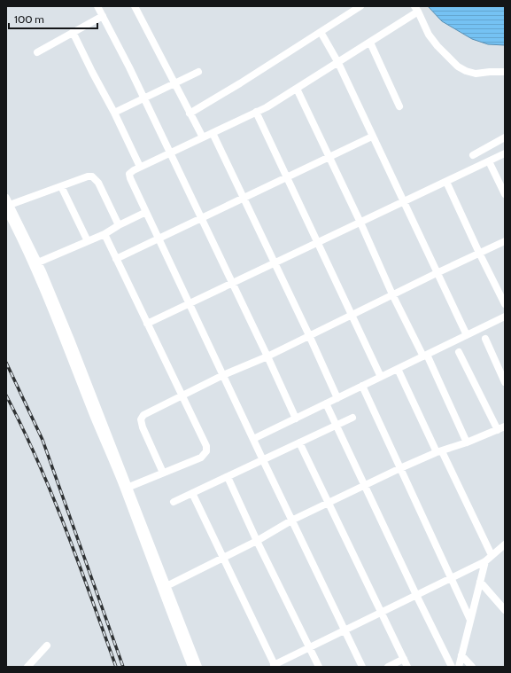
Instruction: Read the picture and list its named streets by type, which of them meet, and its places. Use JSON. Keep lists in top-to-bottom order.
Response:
{
  "scale_bar": "100 m"
}
